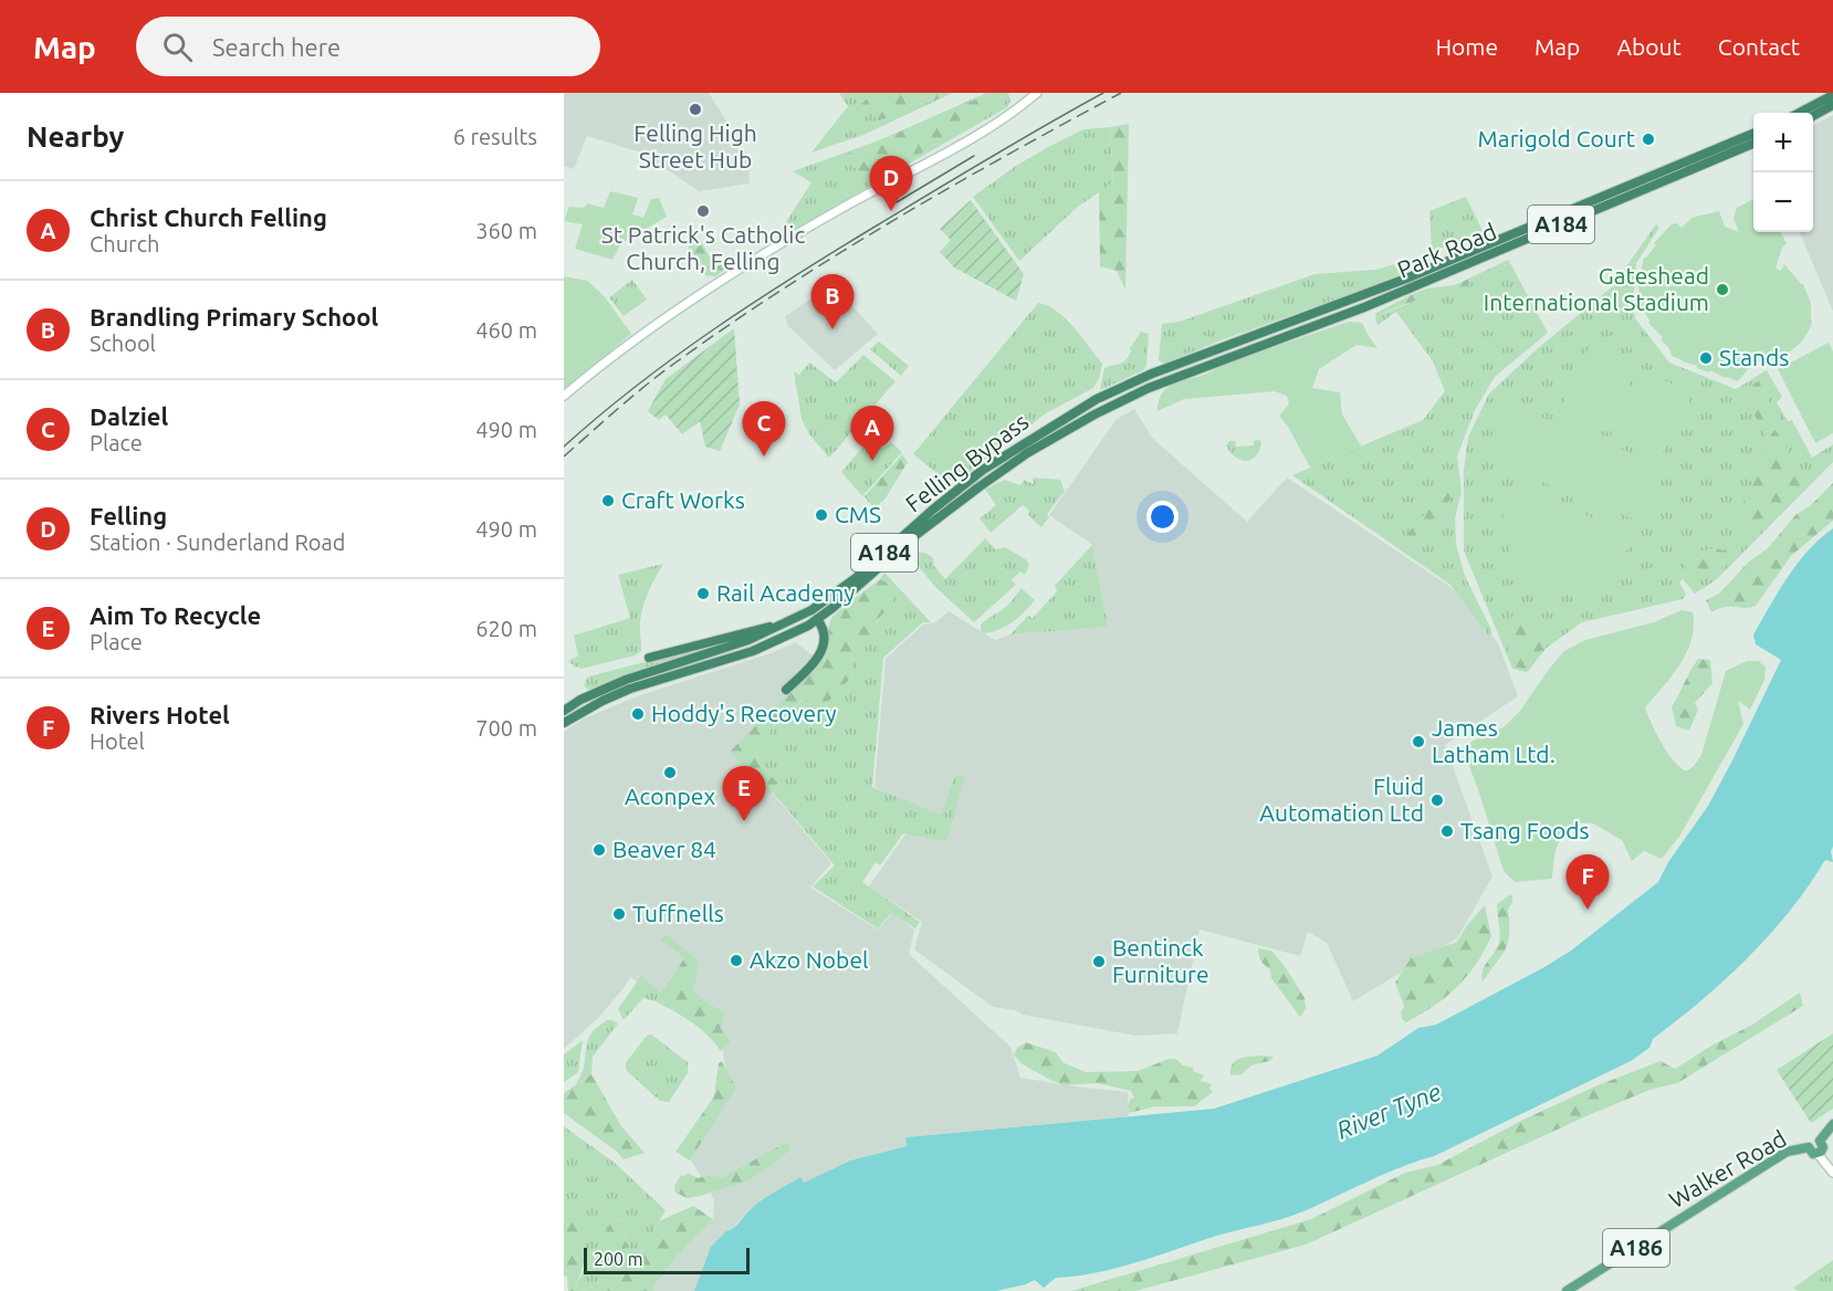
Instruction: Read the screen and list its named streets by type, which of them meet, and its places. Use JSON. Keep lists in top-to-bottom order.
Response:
{
  "streets": {
    "highway": ["A184", "Park Road", "Felling Bypass"],
    "main road": ["Walker Road", "A186"]
  },
  "crossings": [
    ["Park Road", "Felling Bypass"]
  ],
  "water": ["River Tyne"],
  "places": [
    "Felling High Street Hub",
    "Marigold Court",
    "St Patrick's Catholic Church, Felling",
    "Gateshead International Stadium",
    "Stands",
    "Craft Works",
    "CMS",
    "Rail Academy",
    "Hoddy's Recovery",
    "James Latham Ltd.",
    "Aconpex",
    "Fluid Automation Ltd",
    "Tsang Foods",
    "Beaver 84",
    "Tuffnells",
    "Akzo Nobel",
    "Bentinck Furniture"
  ],
  "scale_bar": "200 m",
  "page": {
    "header": "Map",
    "search": "Search here",
    "nav": [
      "Home",
      "Map",
      "About",
      "Contact"
    ],
    "heading": ["Nearby", "6 results"],
    "map_buttons": ["+", "−"],
    "pins": [
      "D",
      "B",
      "C",
      "A",
      "E",
      "F"
    ],
    "list": [
      {
        "mark": "A",
        "name": "Christ Church Felling",
        "note": "Church",
        "value": "360 m"
      },
      {
        "mark": "B",
        "name": "Brandling Primary School",
        "note": "School",
        "value": "460 m"
      },
      {
        "mark": "C",
        "name": "Dalziel",
        "note": "Place",
        "value": "490 m"
      },
      {
        "mark": "D",
        "name": "Felling",
        "note": "Station · Sunderland Road",
        "value": "490 m"
      },
      {
        "mark": "E",
        "name": "Aim To Recycle",
        "note": "Place",
        "value": "620 m"
      },
      {
        "mark": "F",
        "name": "Rivers Hotel",
        "note": "Hotel",
        "value": "700 m"
      }
    ],
    "scale": "200 m"
  }
}
